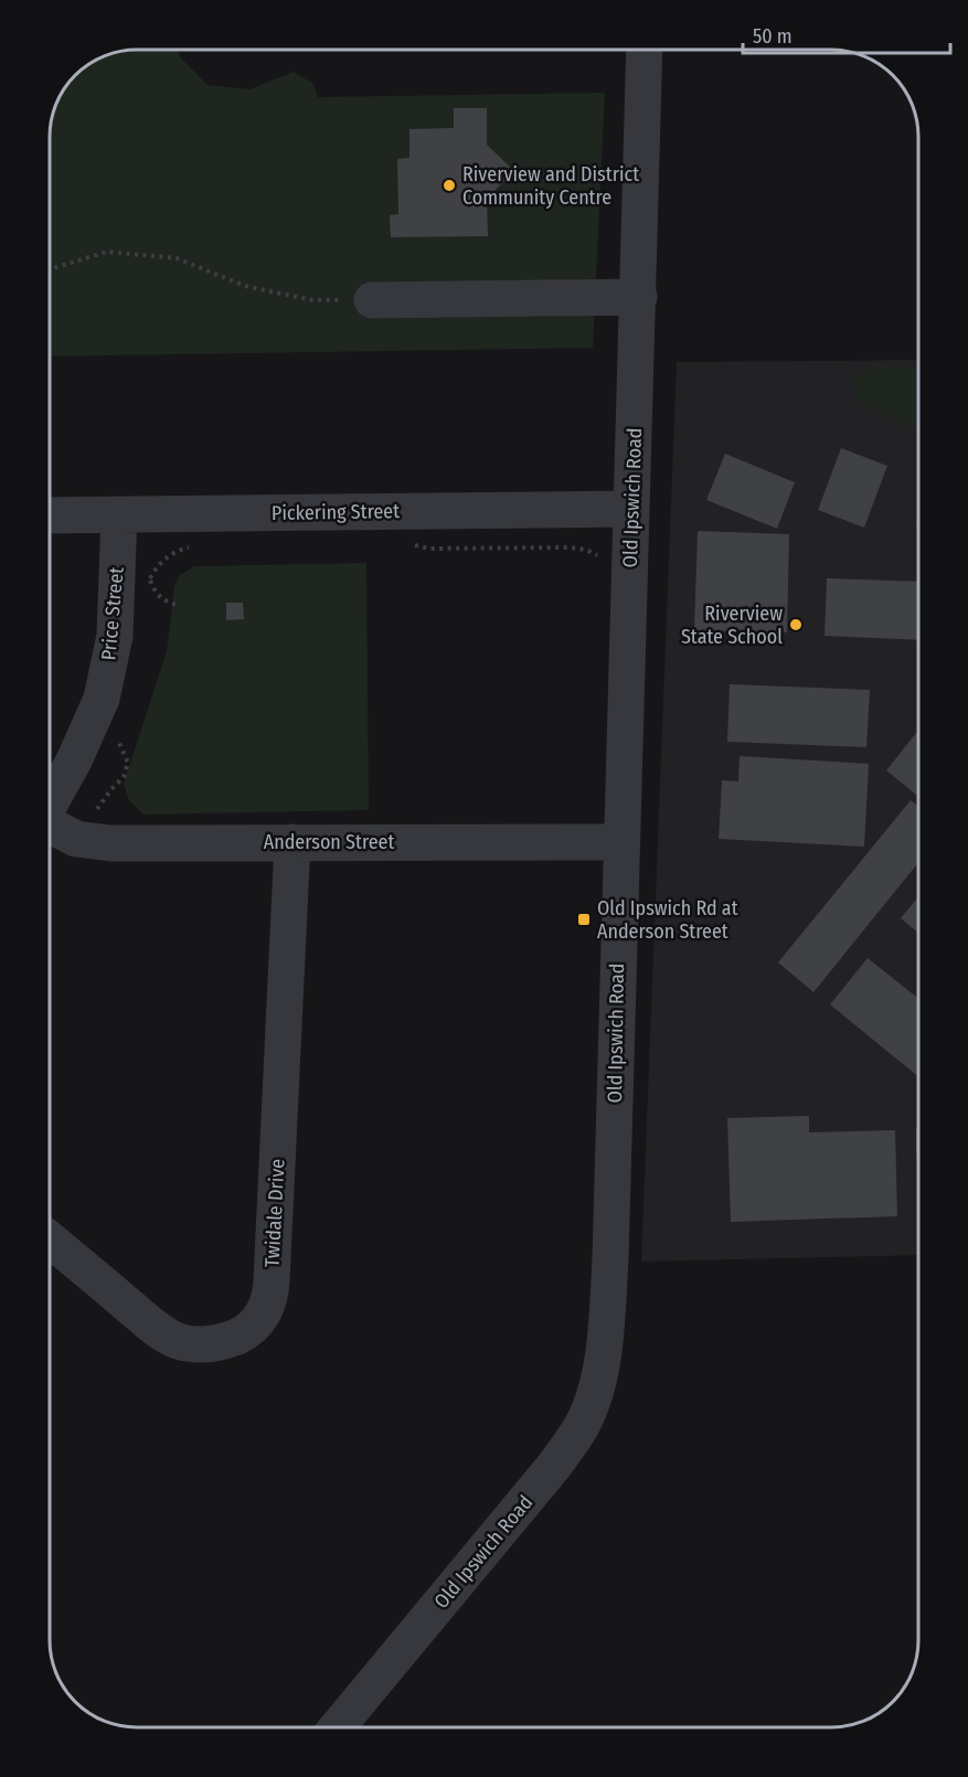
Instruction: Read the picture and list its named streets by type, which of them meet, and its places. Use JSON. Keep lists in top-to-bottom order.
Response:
{
  "streets": {
    "street": [
      "Old Ipswich Road",
      "Pickering Street",
      "Price Street",
      "Anderson Street",
      "Twidale Drive"
    ]
  },
  "crossings": [
    ["Old Ipswich Road", "Pickering Street"],
    ["Old Ipswich Road", "Anderson Street"],
    ["Pickering Street", "Price Street"],
    ["Anderson Street", "Twidale Drive"]
  ],
  "places": {
    "other": ["Riverview and District Community Centre", "Riverview State School"],
    "transit": ["Old Ipswich Rd at Anderson Street"]
  },
  "scale_bar": "50 m"
}
